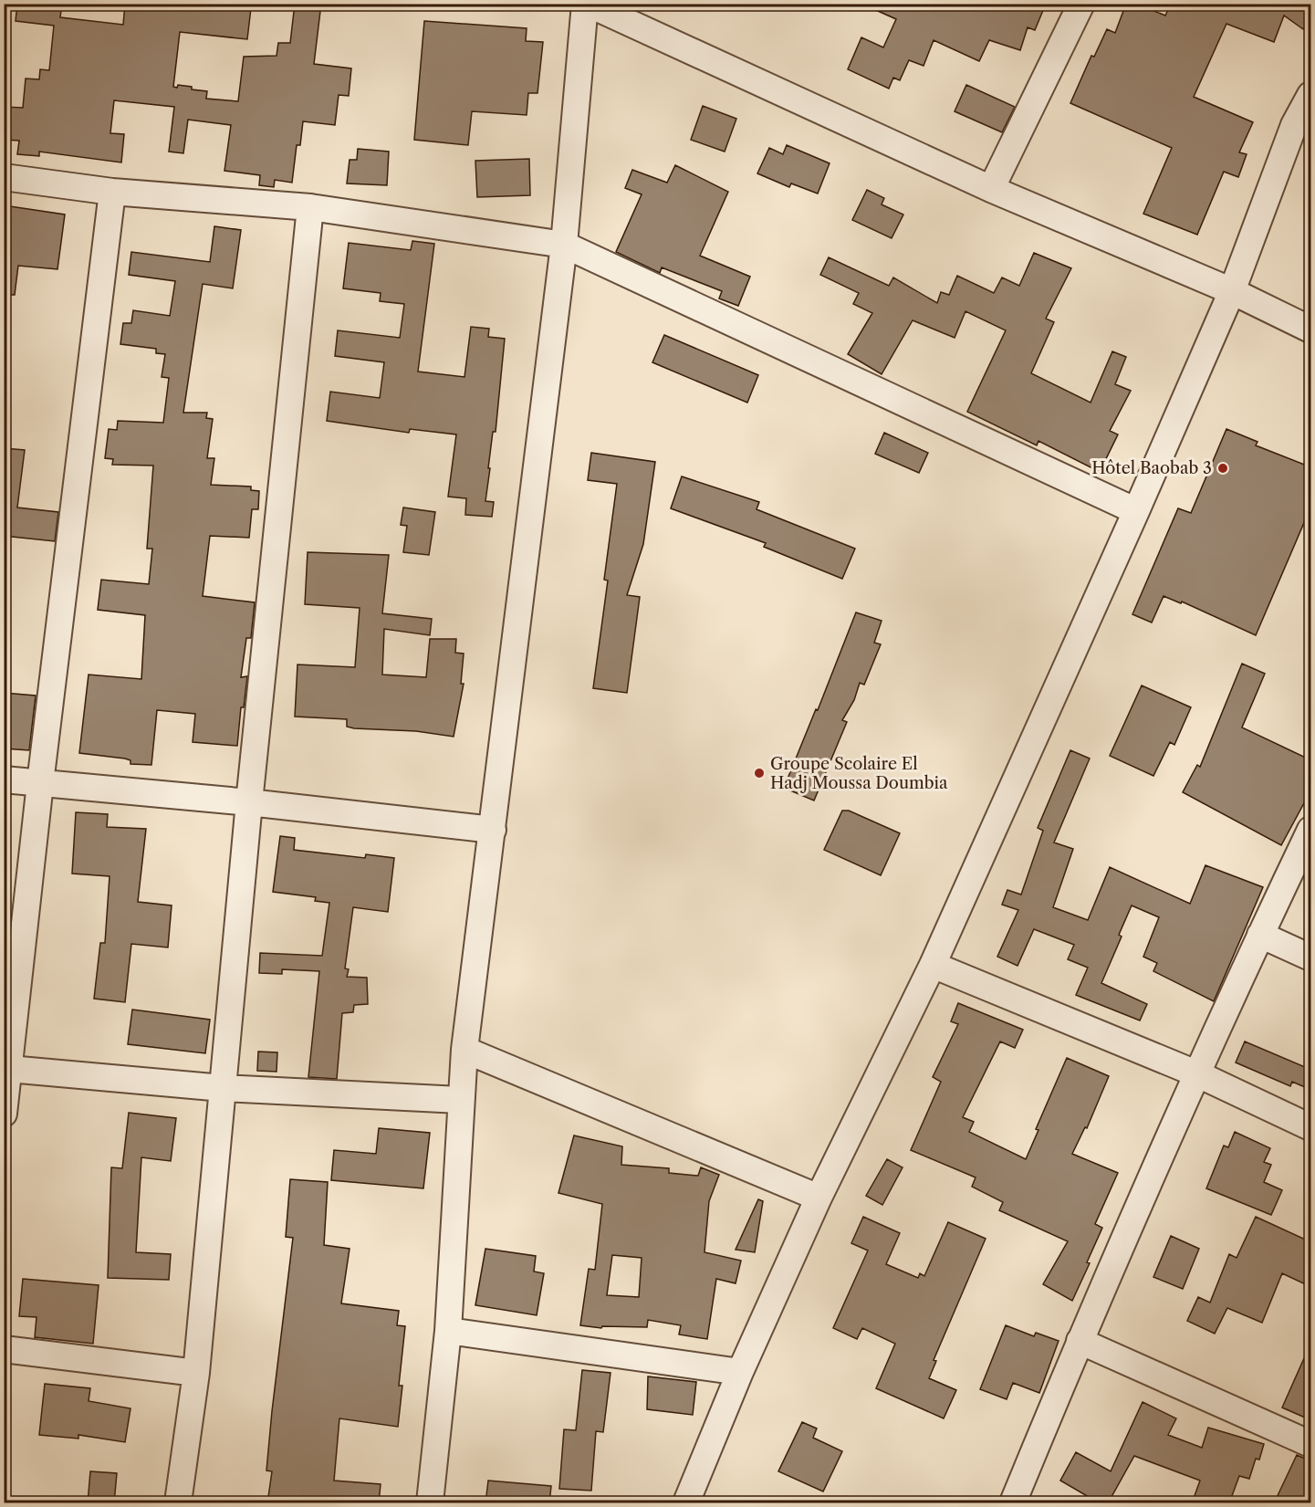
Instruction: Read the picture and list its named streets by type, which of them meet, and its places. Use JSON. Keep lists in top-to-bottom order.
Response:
{
  "places": ["Hôtel Baobab 3", "Groupe Scolaire El Hadj Moussa Doumbia"]
}
